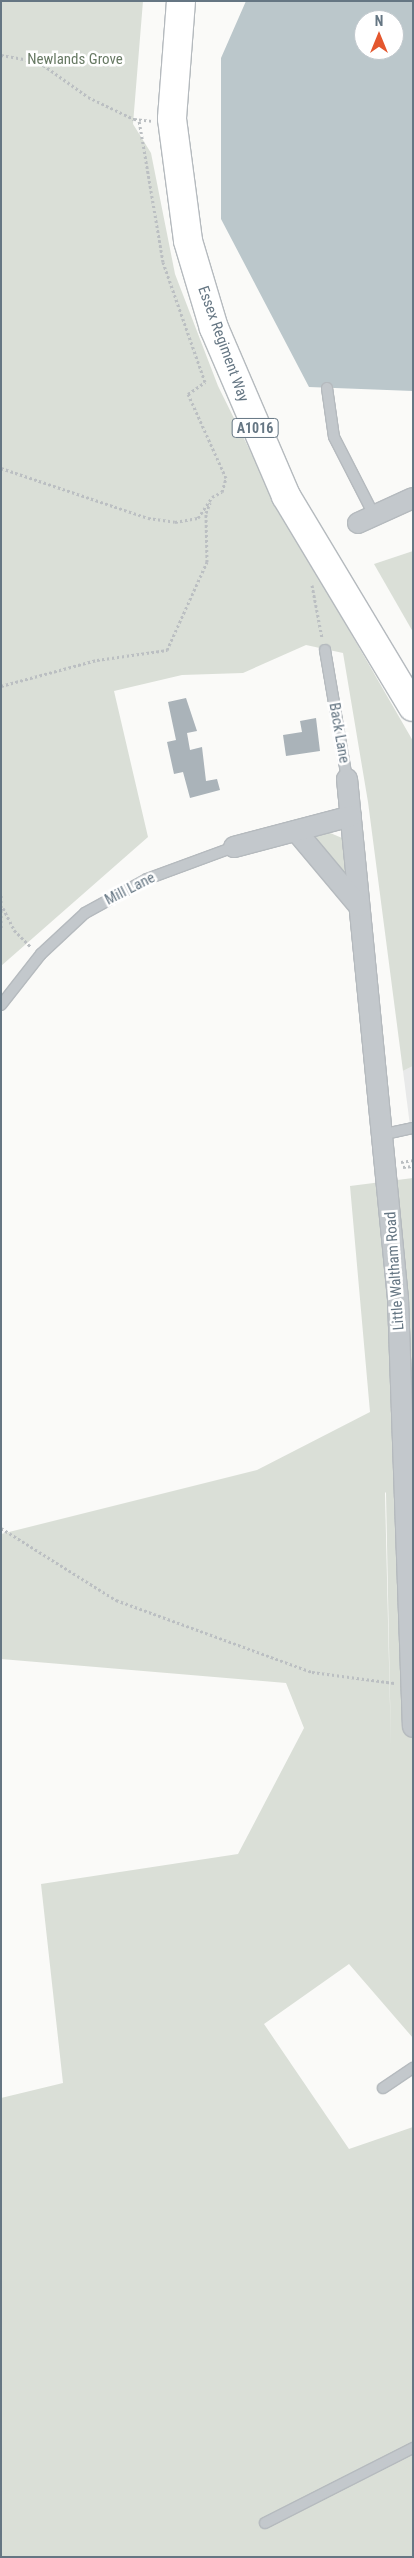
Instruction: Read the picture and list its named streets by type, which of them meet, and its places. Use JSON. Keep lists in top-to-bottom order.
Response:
{
  "streets": {
    "main road": ["Essex Regiment Way", "A1016"],
    "street": ["Back Lane", "Mill Lane", "Little Waltham Road"]
  },
  "crossings": [
    ["Back Lane", "Mill Lane"],
    ["Back Lane", "Little Waltham Road"],
    ["Mill Lane", "Little Waltham Road"]
  ],
  "parks": ["Newlands Grove"],
  "north": "top"
}
